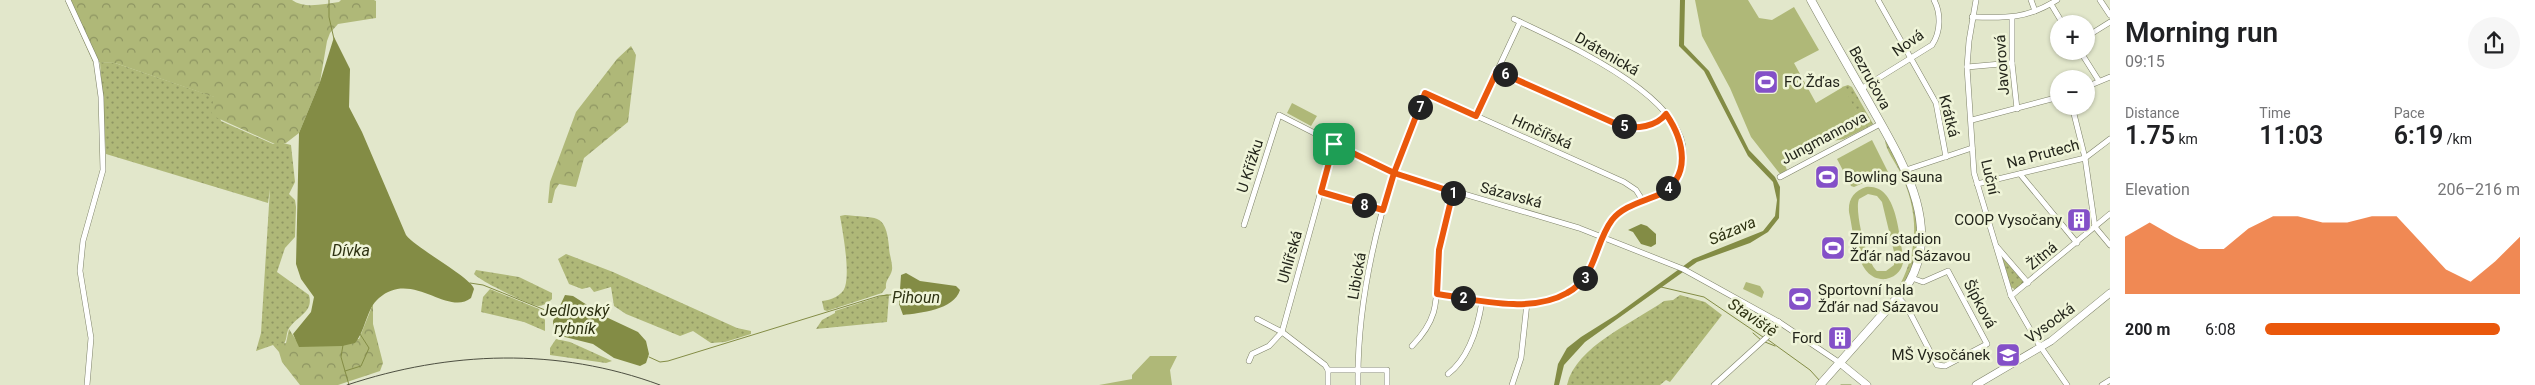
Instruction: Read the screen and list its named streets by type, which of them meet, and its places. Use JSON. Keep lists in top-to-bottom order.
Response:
{
  "streets": {
    "main road": ["Bezručova", "Vysocká"],
    "street": [
      "Nová",
      "Drátenická",
      "Javorová",
      "Krátká",
      "Hrnčířská",
      "Jungmannova",
      "Na Prutech",
      "U Křížku",
      "Luční",
      "Sázavská",
      "Žitná",
      "Uhlířská",
      "Libická",
      "Šípková"
    ]
  },
  "crossings": [
    ["Nová", "Bezručova"],
    ["Nová", "Krátká"],
    ["Drátenická", "Hrnčířská"],
    ["Drátenická", "Sázavská"],
    ["Bezručova", "Krátká"],
    ["Bezručova", "Jungmannova"],
    ["Krátká", "Luční"],
    ["Hrnčířská", "Libická"],
    ["Na Prutech", "Luční"],
    ["U Křížku", "Sázavská"],
    ["Luční", "Žitná"],
    ["Luční", "Vysocká"],
    ["Sázavská", "Uhlířská"],
    ["Sázavská", "Libická"]
  ],
  "water": [
    "Sázava",
    "Dívka",
    "Pihoun",
    "Jedlovský rybník",
    "Staviště"
  ],
  "places": {
    "sports": [
      "FC Žďas",
      "Bowling Sauna",
      "Zimní stadion Žďár nad Sázavou",
      "Sportovní hala Žďár nad Sázavou"
    ],
    "building": ["COOP Vysočany", "Ford"],
    "school or university": ["MŠ Vysočánek"]
  },
  "page": {
    "heading": ["Morning run", "09:15"],
    "map_buttons": ["+", "−"],
    "pins": [
      "6",
      "7",
      "5",
      "4",
      "1",
      "8",
      "3",
      "2"
    ],
    "stats": [
      ["Distance", "1.75 km"],
      ["Time", "11:03"],
      ["Pace", "6:19 /km"]
    ],
    "chart": ["Elevation", "206–216 m"],
    "list": [
      {
        "name": "200 m",
        "note": "6:08"
      }
    ]
  }
}
